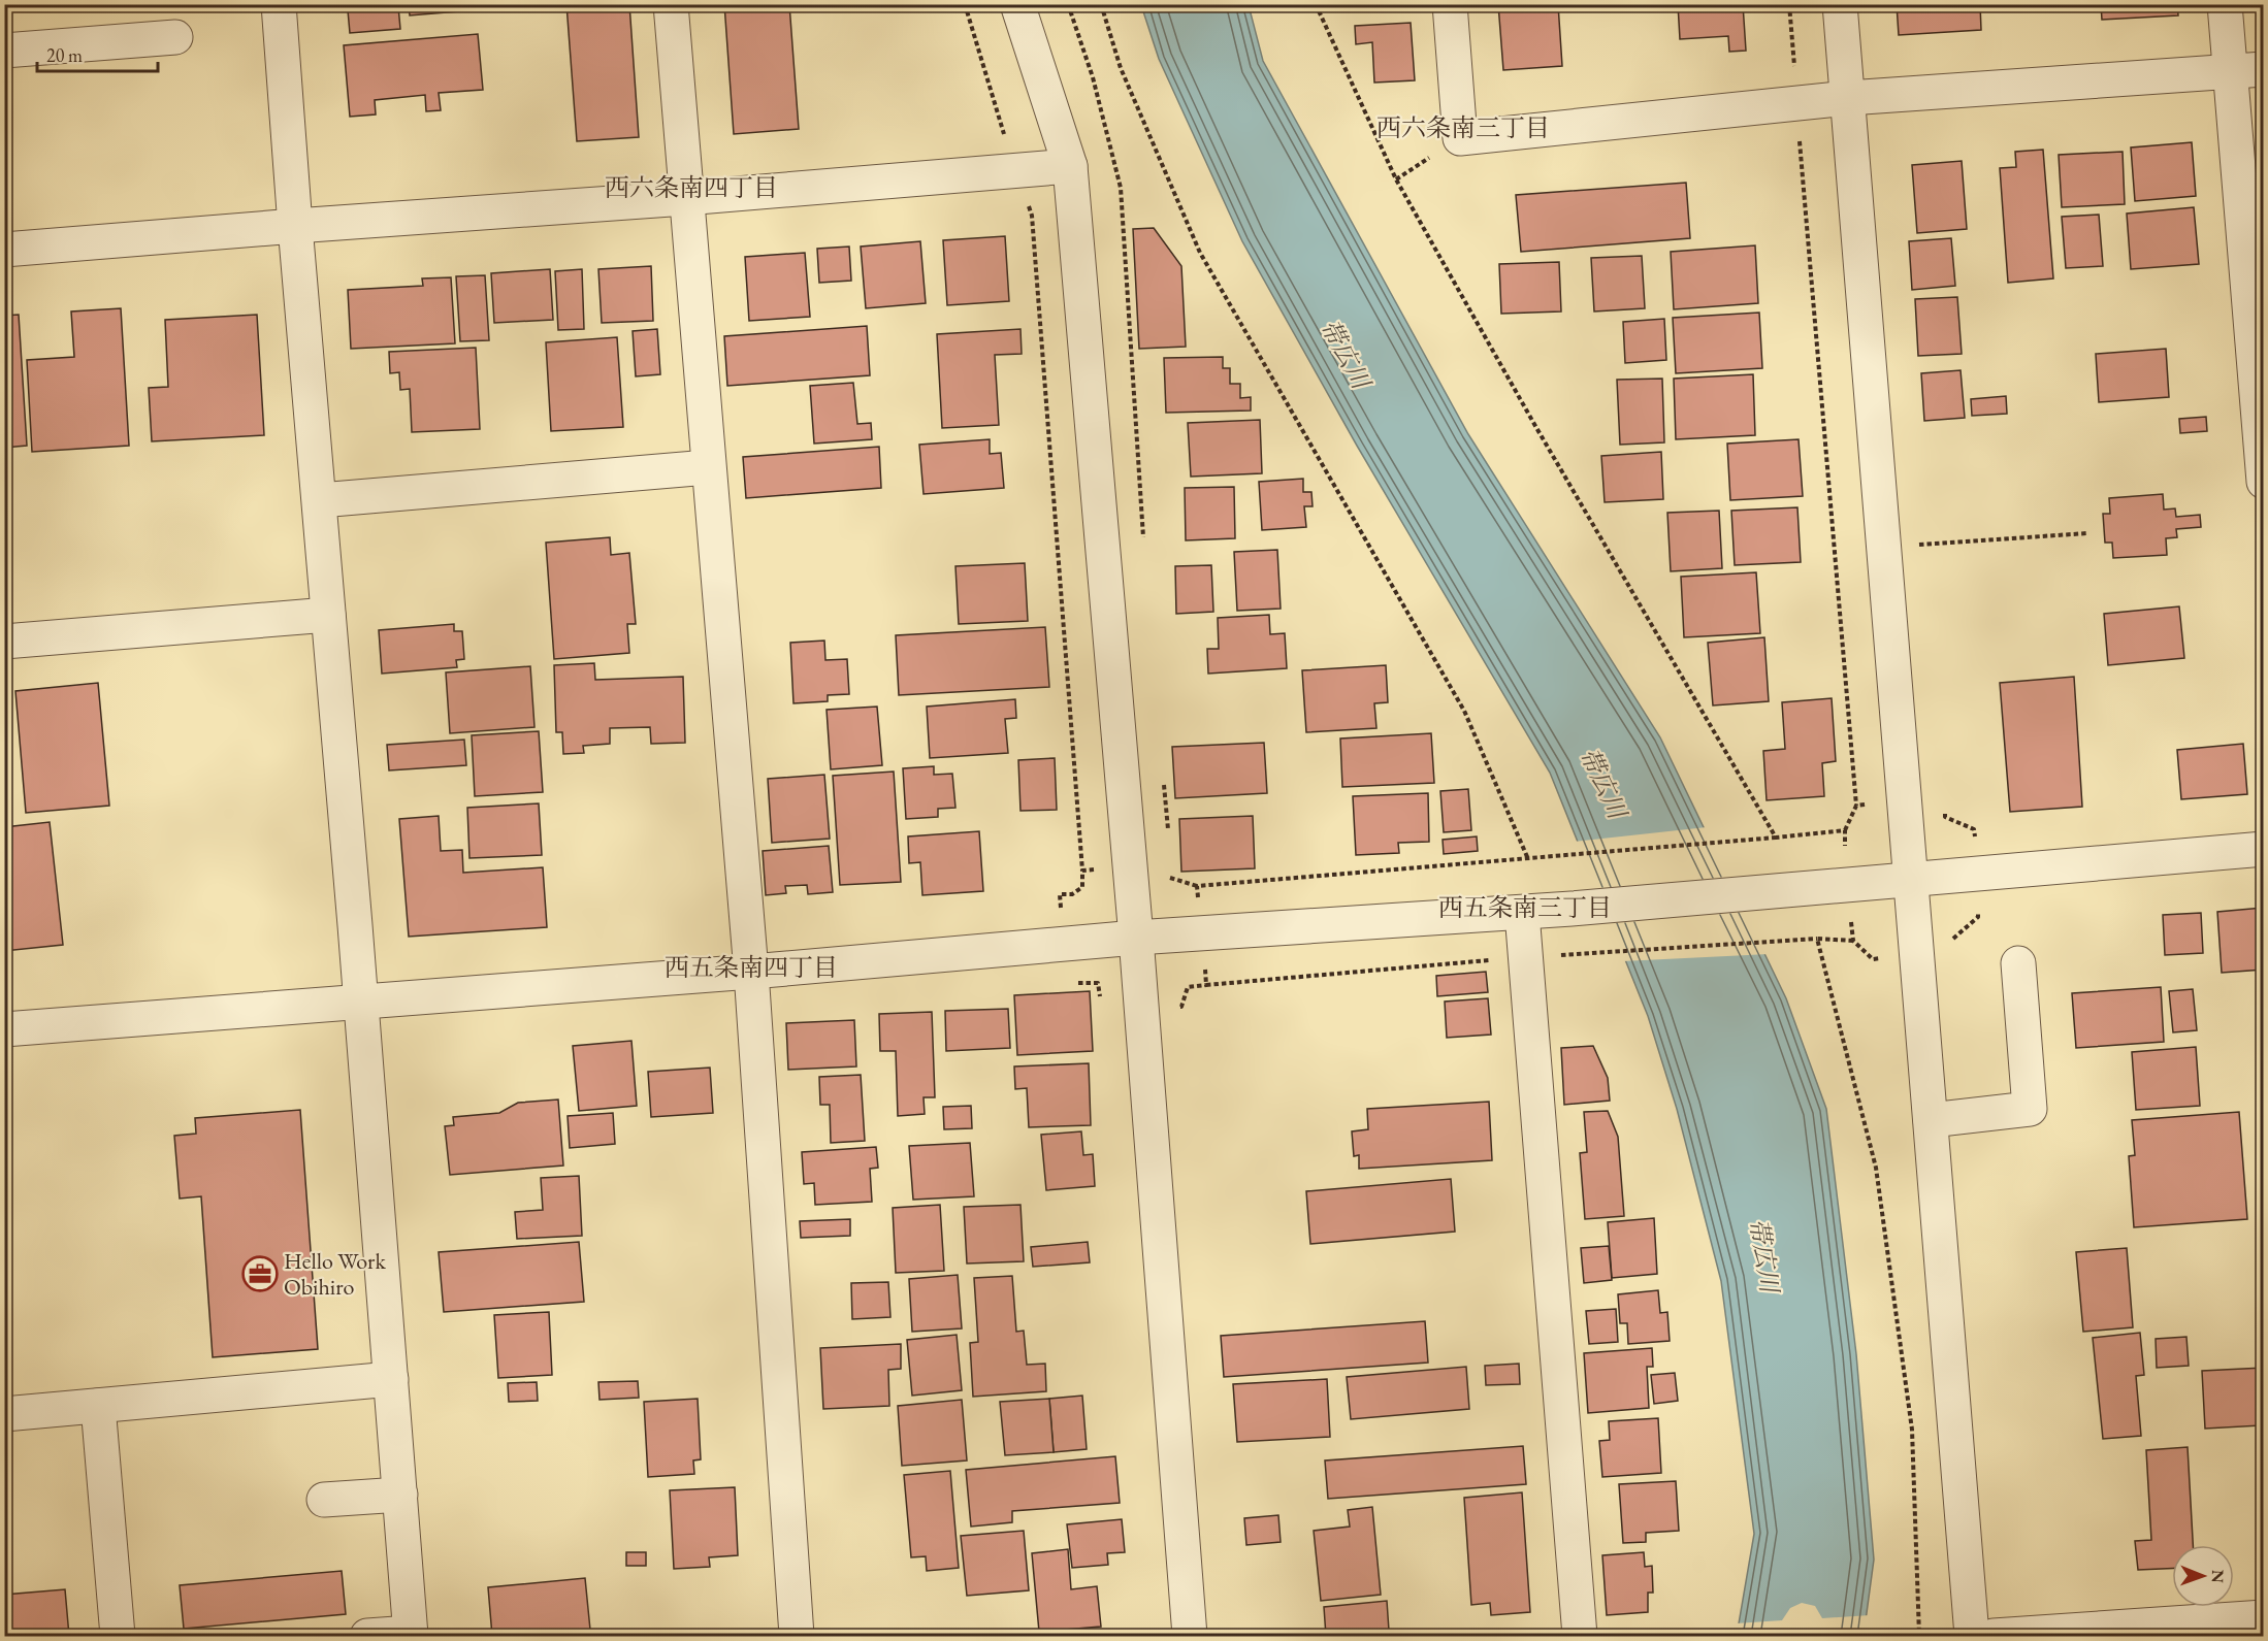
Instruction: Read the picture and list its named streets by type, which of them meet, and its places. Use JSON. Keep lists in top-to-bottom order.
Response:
{
  "districts": [
    "西六条南三丁目",
    "西六条南四丁目",
    "西五条南三丁目",
    "西五条南四丁目"
  ],
  "water": ["帯広川"],
  "places": {
    "office": ["Hello Work Obihiro"]
  },
  "scale_bar": "20 m",
  "north": "right"
}
